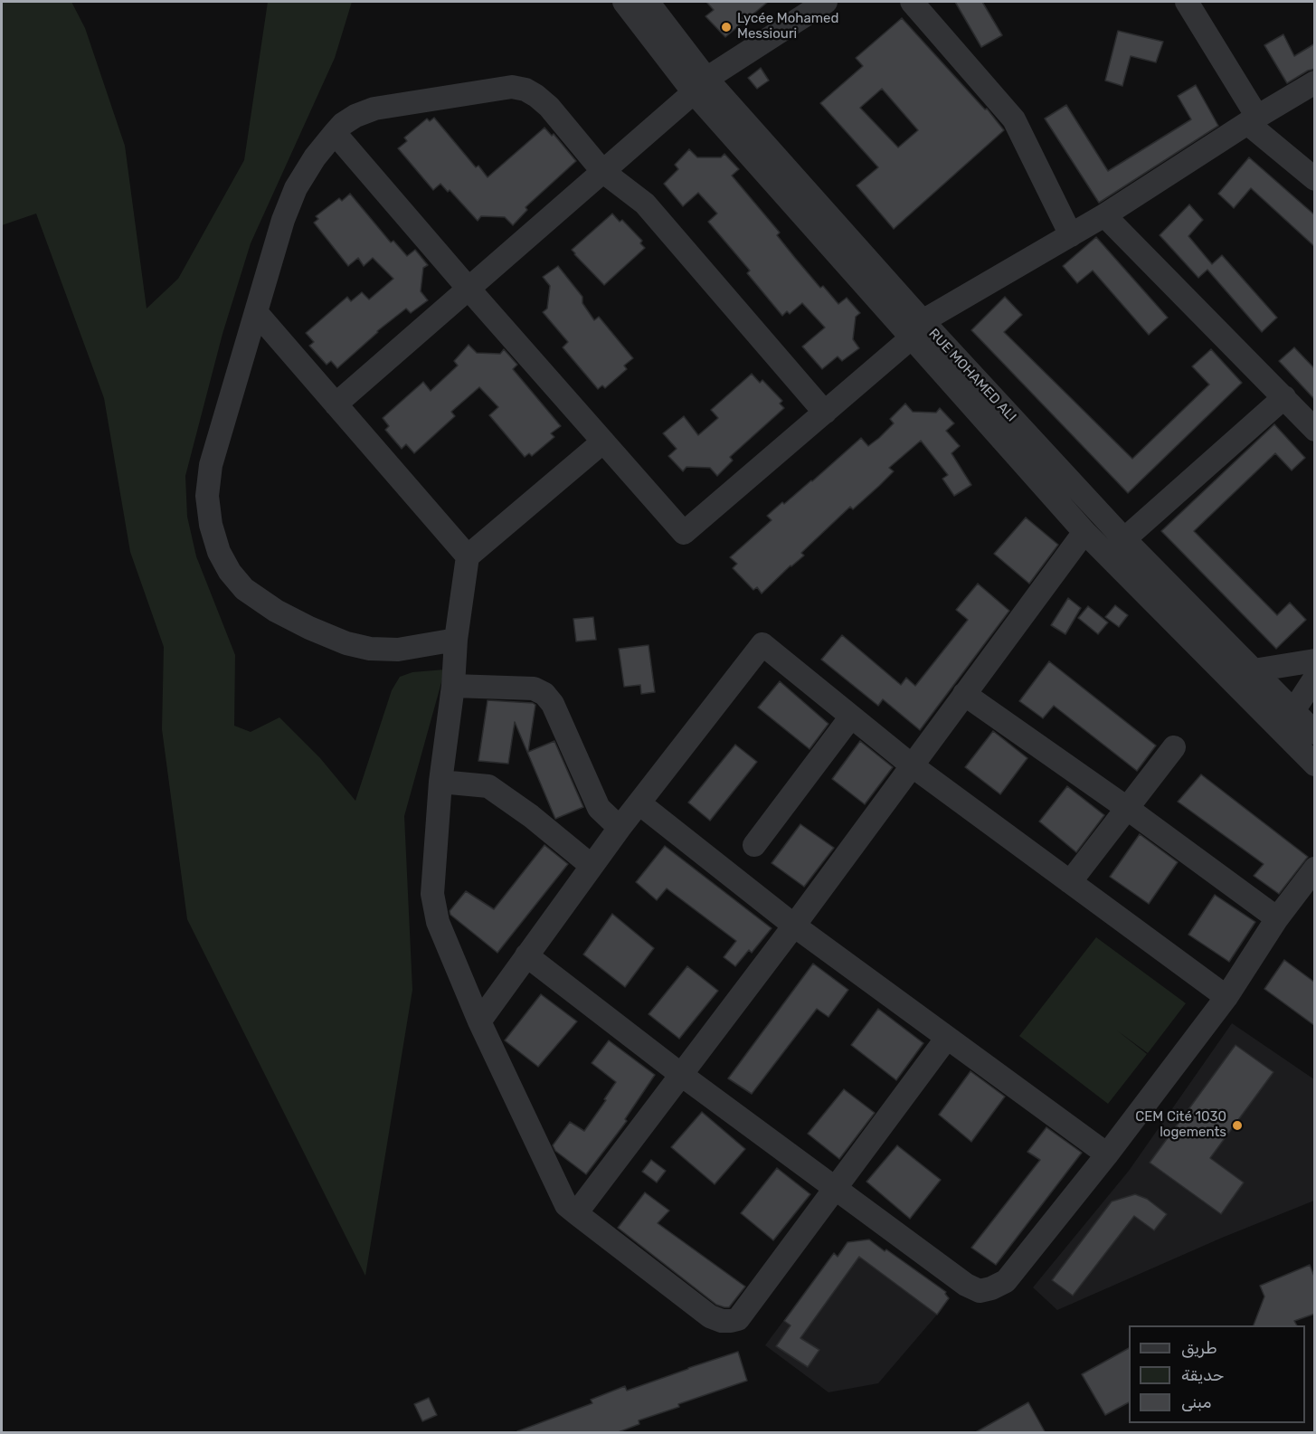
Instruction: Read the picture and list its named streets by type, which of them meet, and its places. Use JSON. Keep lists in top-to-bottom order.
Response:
{
  "streets": {
    "street": ["RUE MOHAMED ALI"]
  },
  "places": ["Lycée Mohamed Messiouri", "CEM Cité 1030 logements"],
  "legend": ["طريق", "حديقة", "مبنى"]
}
